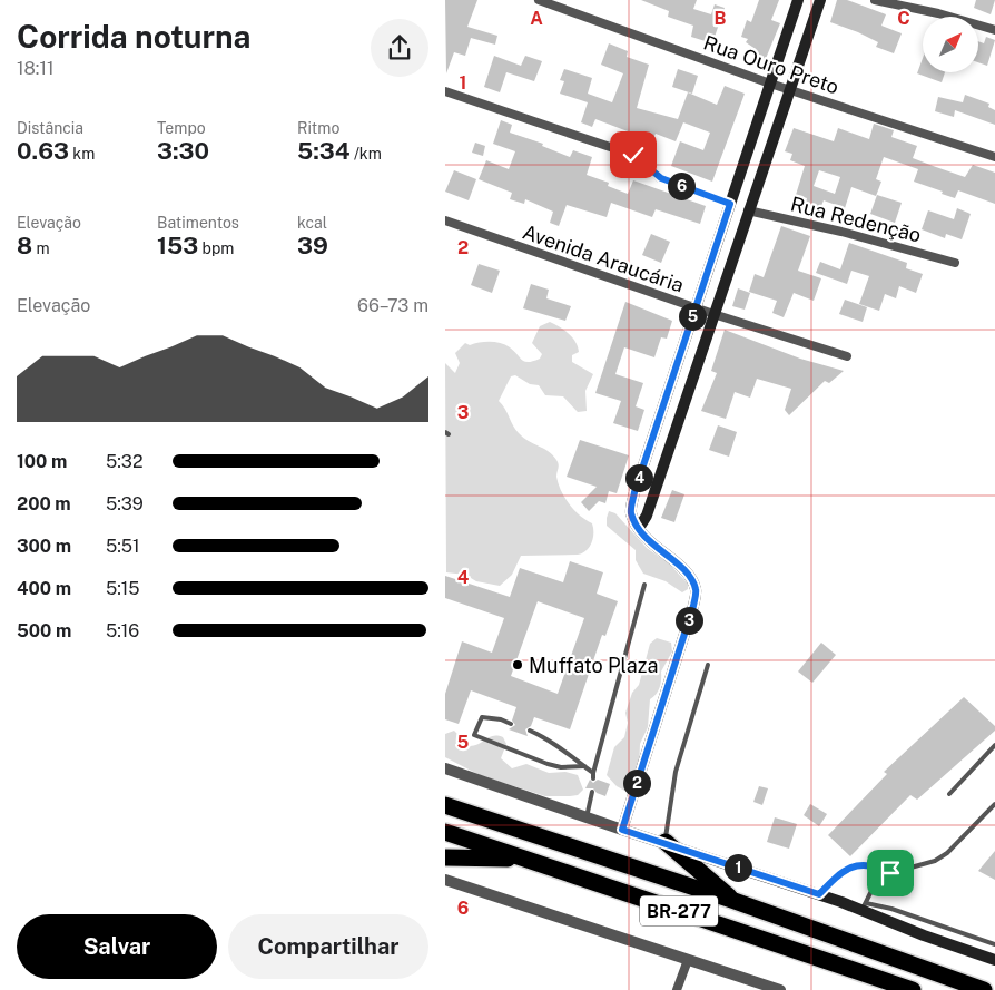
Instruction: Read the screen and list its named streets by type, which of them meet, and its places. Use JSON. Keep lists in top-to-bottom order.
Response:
{
  "streets": {
    "highway": ["BR-277"],
    "street": ["Rua Ouro Preto", "Rua Redenção", "Avenida Araucária"]
  },
  "places": ["Muffato Plaza"],
  "north": "top right",
  "page": {
    "heading": ["Corrida noturna", "18:11"],
    "stats": [
      ["Distância", "0.63 km"],
      ["Tempo", "3:30"],
      ["Ritmo", "5:34 /km"],
      ["Elevação", "8 m"],
      ["Batimentos", "153 bpm"],
      ["kcal", "39"]
    ],
    "pins": [
      "6",
      "5",
      "4",
      "3",
      "2",
      "1"
    ],
    "chart": ["Elevação", "66–73 m"],
    "list": [
      {
        "name": "100 m",
        "note": "5:32"
      },
      {
        "name": "200 m",
        "note": "5:39"
      },
      {
        "name": "300 m",
        "note": "5:51"
      },
      {
        "name": "400 m",
        "note": "5:15"
      },
      {
        "name": "500 m",
        "note": "5:16"
      }
    ],
    "buttons": ["Salvar", "Compartilhar"]
  },
  "grid": {
    "columns": ["A", "B", "C"],
    "rows": [
      "1",
      "2",
      "3",
      "4",
      "5",
      "6"
    ]
  }
}
